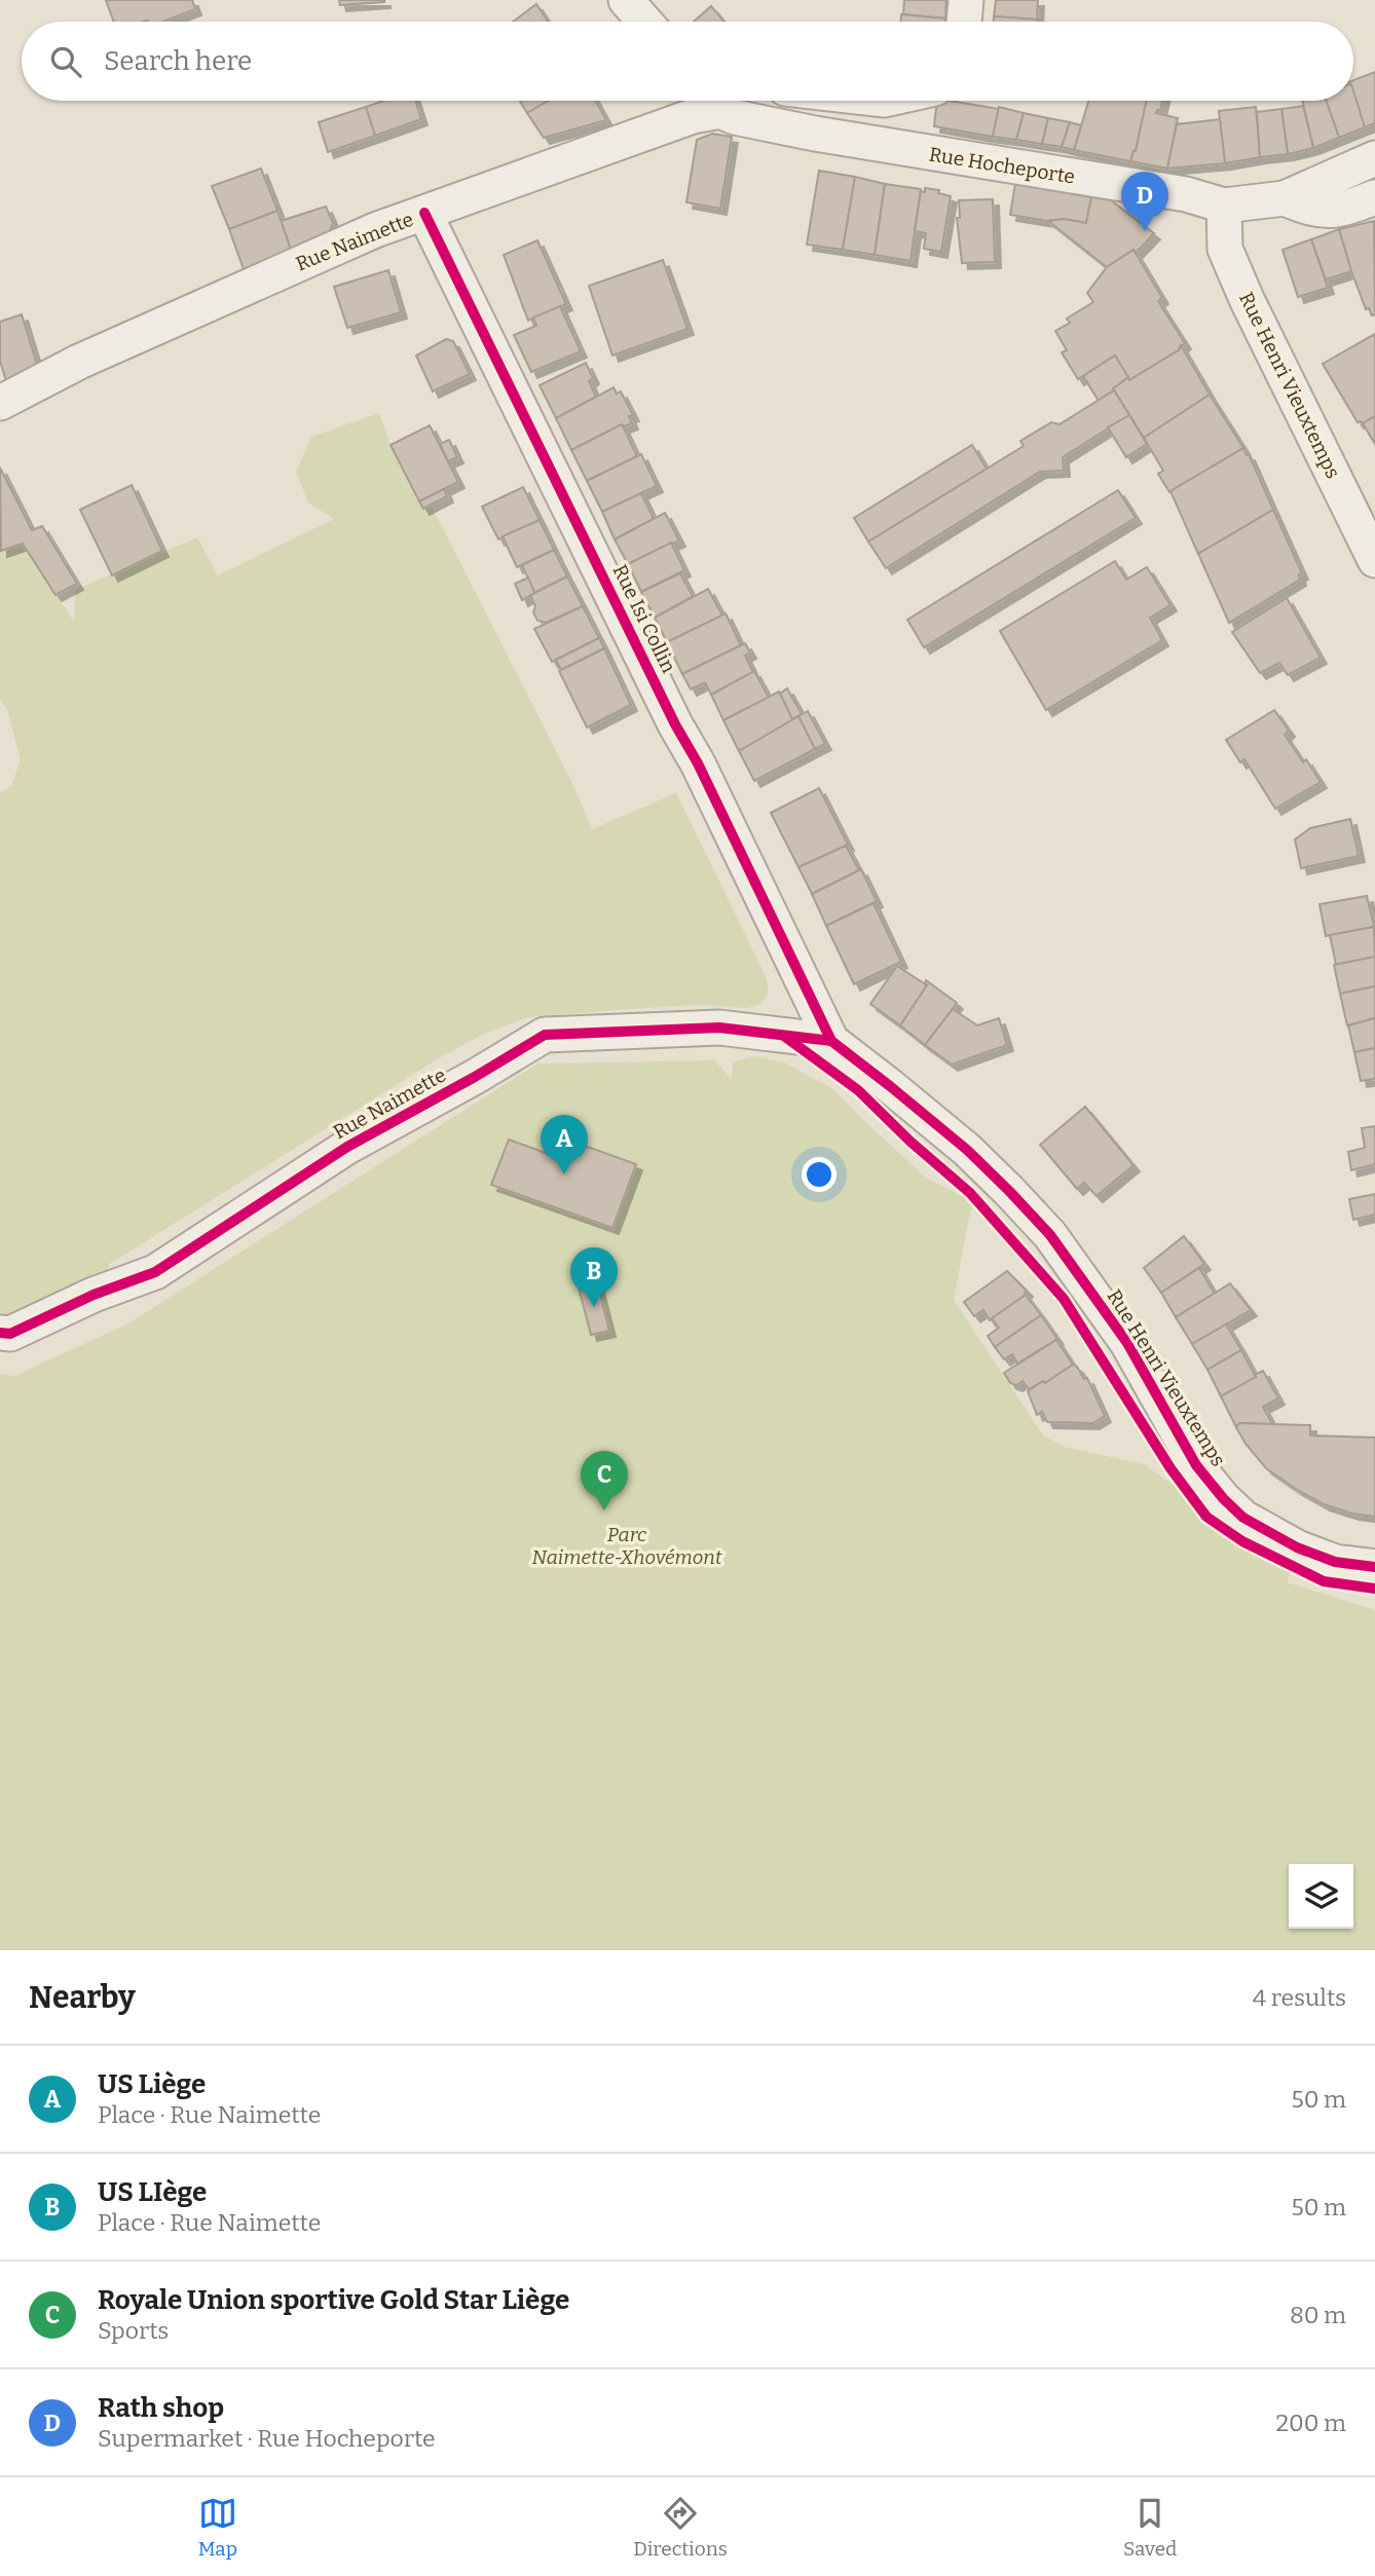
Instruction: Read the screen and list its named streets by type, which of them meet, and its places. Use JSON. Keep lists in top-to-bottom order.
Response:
{
  "streets": {
    "street": [
      "Rue Hocheporte",
      "Rue Naimette",
      "Rue Henri Vieuxtemps",
      "Rue Isi Collin"
    ]
  },
  "crossings": [
    ["Rue Hocheporte", "Rue Henri Vieuxtemps"],
    ["Rue Naimette", "Rue Henri Vieuxtemps"],
    ["Rue Naimette", "Rue Isi Collin"],
    ["Rue Henri Vieuxtemps", "Rue Isi Collin"]
  ],
  "parks": ["Parc Naimette-Xhovémont"],
  "page": {
    "search": "Search here",
    "pins": [
      "D",
      "A",
      "B",
      "C"
    ],
    "heading": ["Nearby", "4 results"],
    "list": [
      {
        "mark": "A",
        "name": "US Liège",
        "note": "Place · Rue Naimette",
        "value": "50 m"
      },
      {
        "mark": "B",
        "name": "US LIège",
        "note": "Place · Rue Naimette",
        "value": "50 m"
      },
      {
        "mark": "C",
        "name": "Royale Union sportive Gold Star Liège",
        "note": "Sports",
        "value": "80 m"
      },
      {
        "mark": "D",
        "name": "Rath shop",
        "note": "Supermarket · Rue Hocheporte",
        "value": "200 m"
      }
    ],
    "nav": ["Map", "Directions", "Saved"]
  }
}
